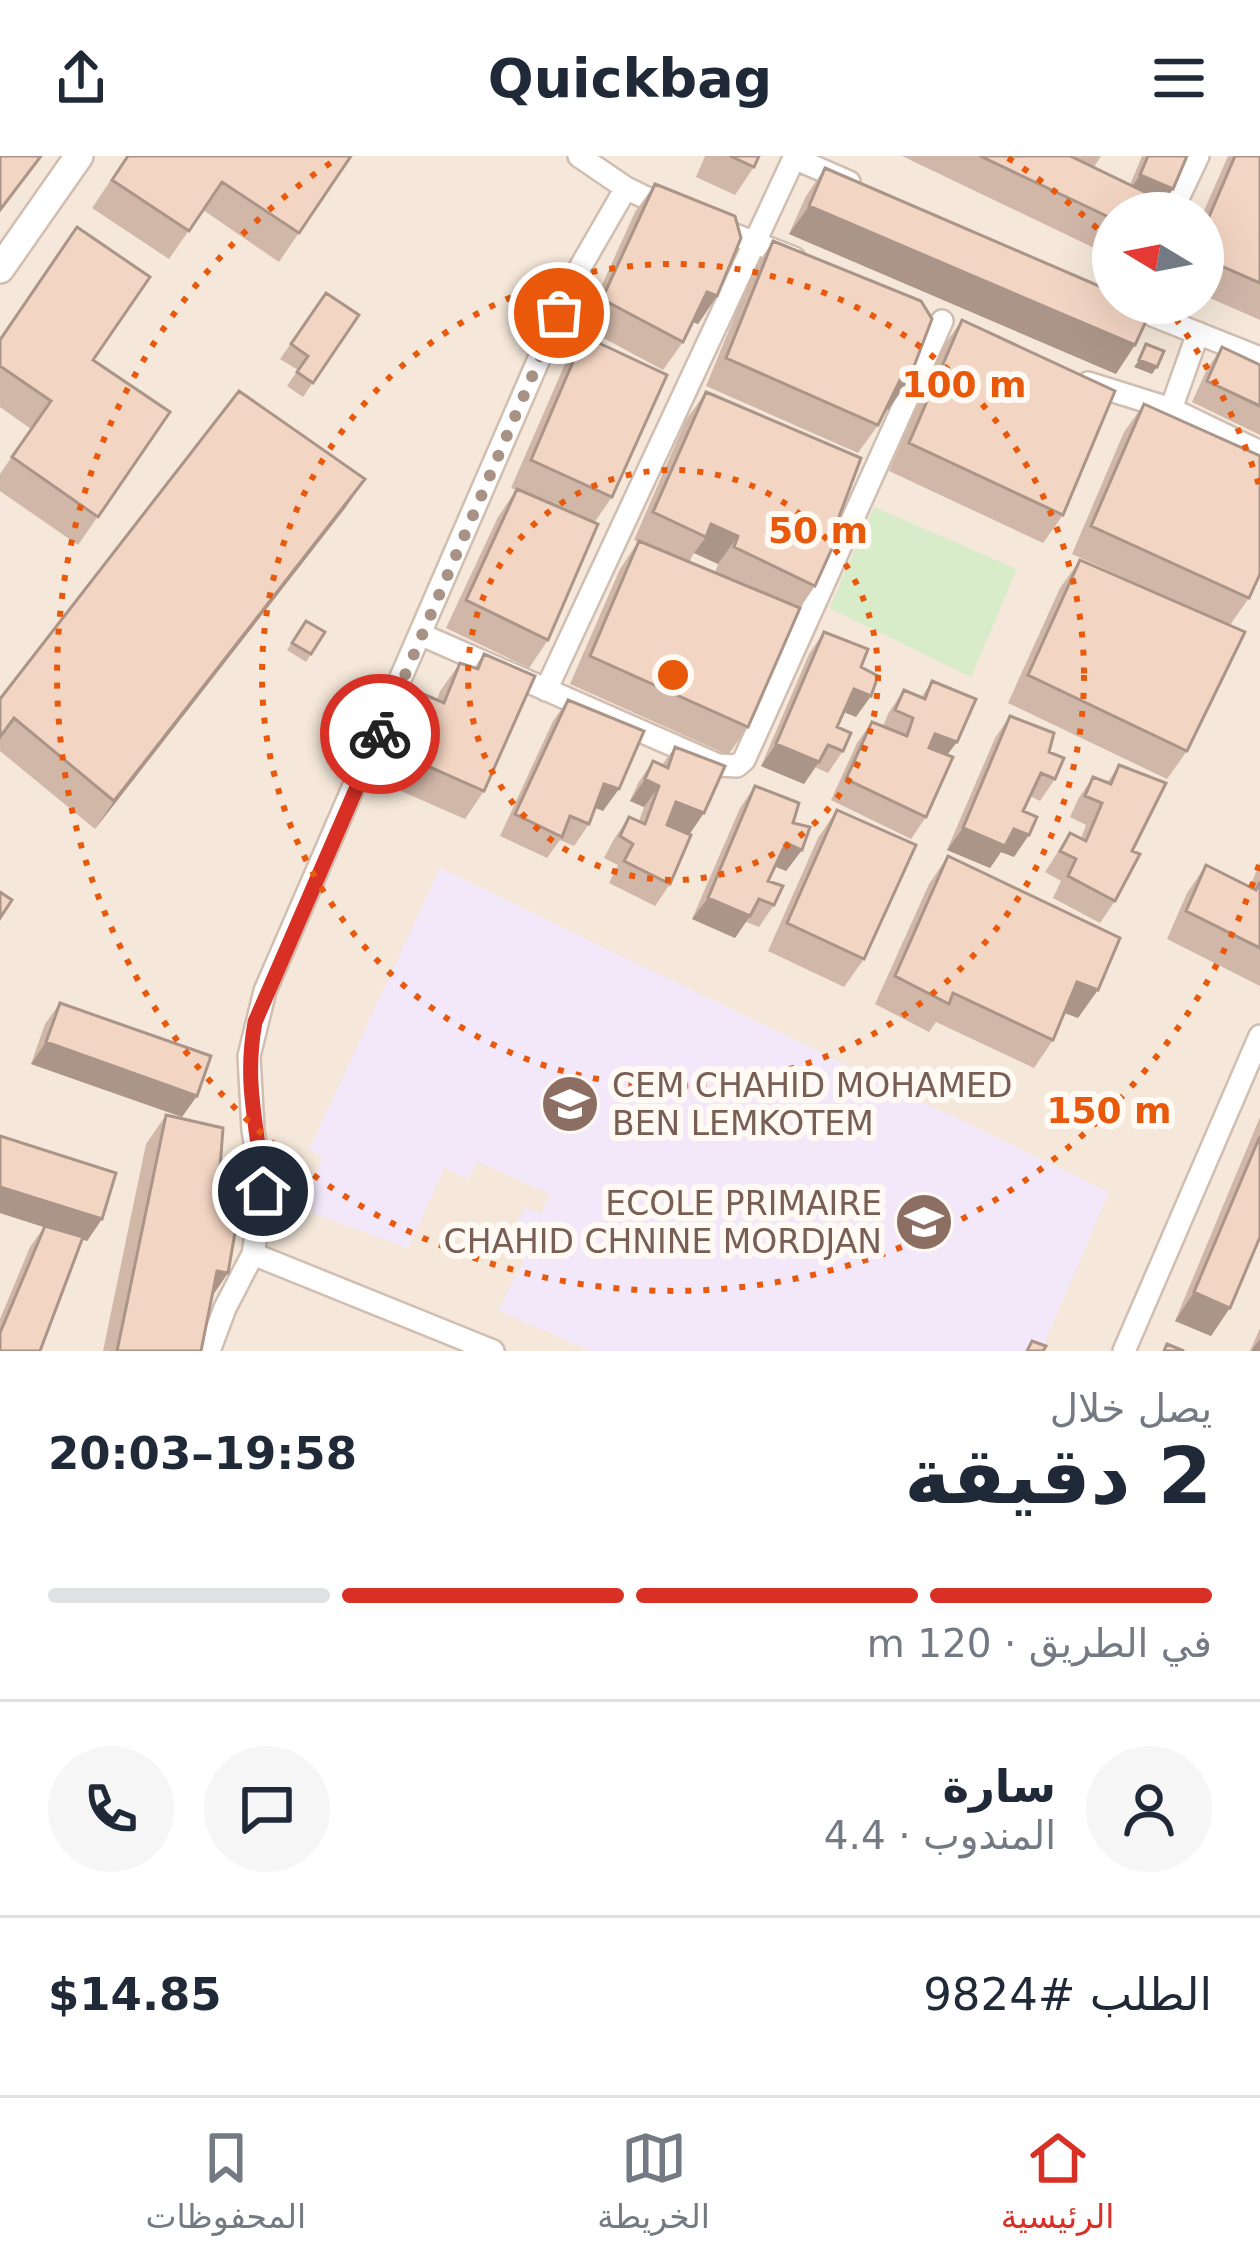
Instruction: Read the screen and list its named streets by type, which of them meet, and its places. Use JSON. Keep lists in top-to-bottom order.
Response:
{
  "places": {
    "school or university": ["CEM CHAHID MOHAMED BEN LEMKOTEM", "ECOLE PRIMAIRE CHAHID CHNINE MORDJAN"]
  },
  "north": "left",
  "page": {
    "header": "Quickbag",
    "heading": ["2 دقيقة", "يصل خلال", "19:58–20:03"],
    "panel": [
      "سارة",
      "المندوب · 4.4",
      "الطلب #9824",
      "$14.85"
    ],
    "bar": "في الطريق · 120 m",
    "tabs": ["الرئيسية", "الخريطة", "المحفوظات"]
  },
  "rings": ["100 m", "50 m", "150 m"]
}
